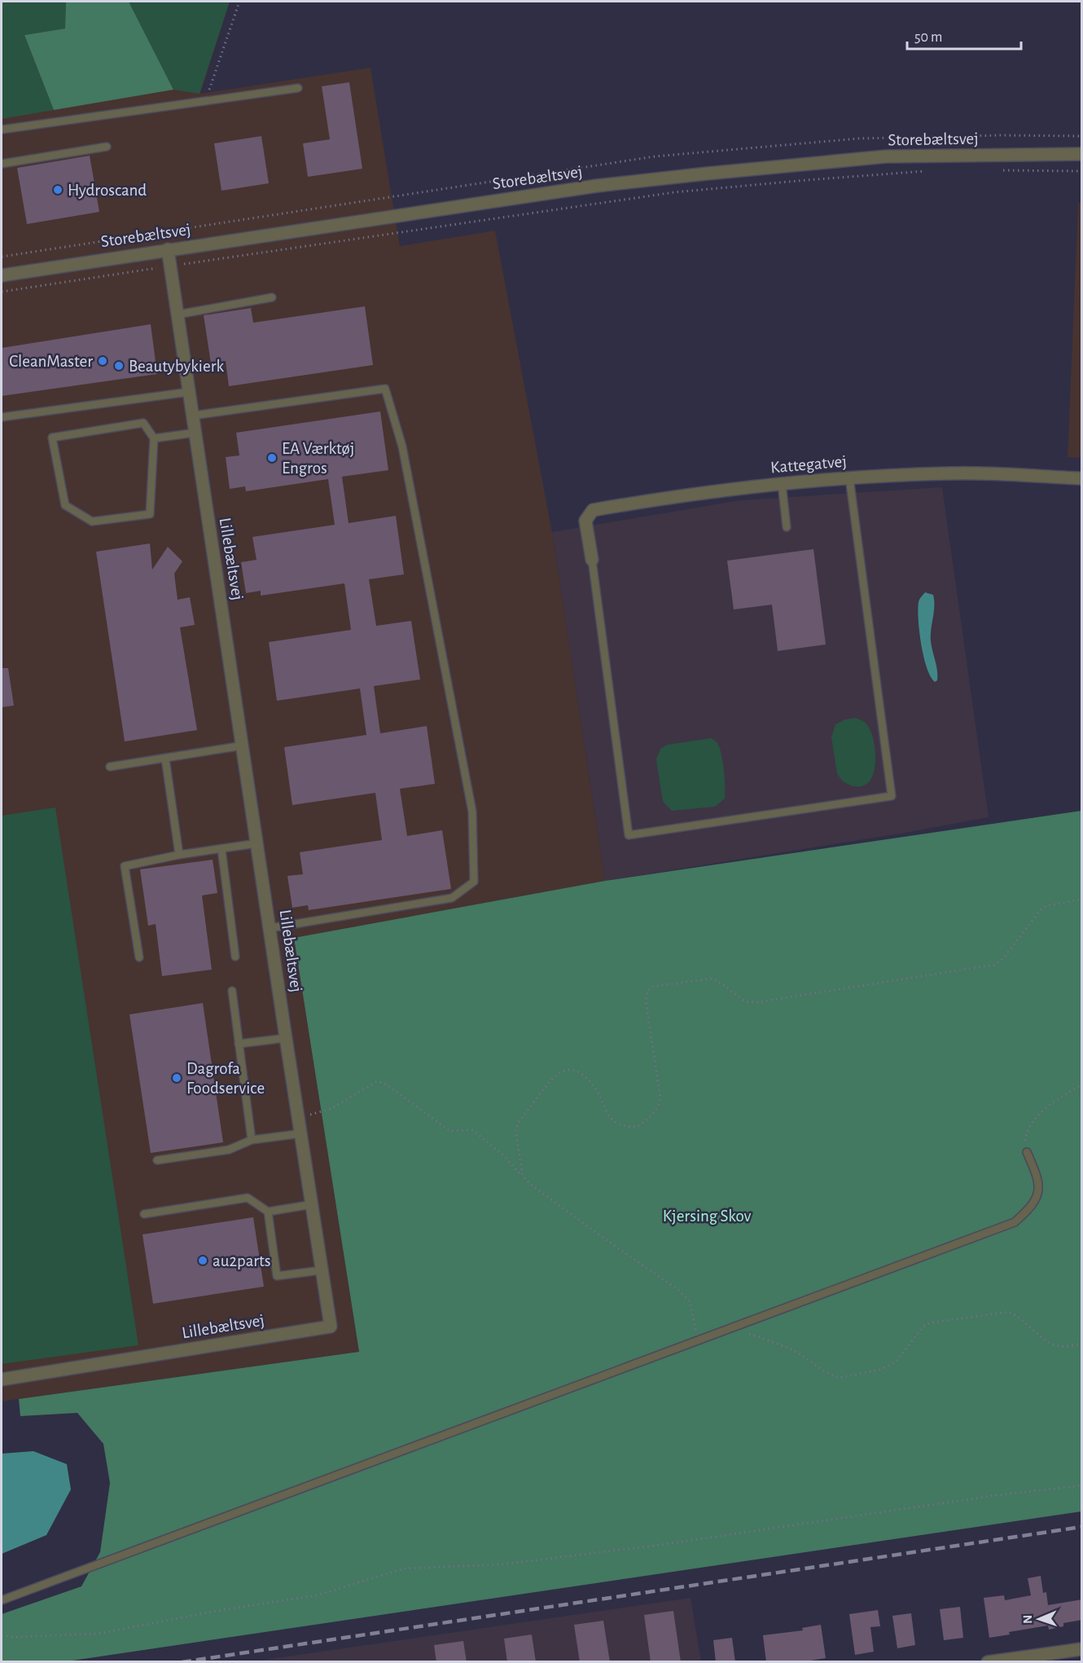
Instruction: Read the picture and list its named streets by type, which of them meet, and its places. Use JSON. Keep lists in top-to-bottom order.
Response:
{
  "streets": {
    "street": ["Storebæltsvej", "Kattegatvej", "Lillebæltsvej"]
  },
  "crossings": [
    ["Storebæltsvej", "Lillebæltsvej"]
  ],
  "parks": ["Kjersing Skov"],
  "places": [
    "Hydroscand",
    "CleanMaster",
    "Beautybykierk",
    "EA Værktøj Engros",
    "Dagrofa Foodservice",
    "au2parts"
  ],
  "scale_bar": "50 m",
  "north": "left"
}
